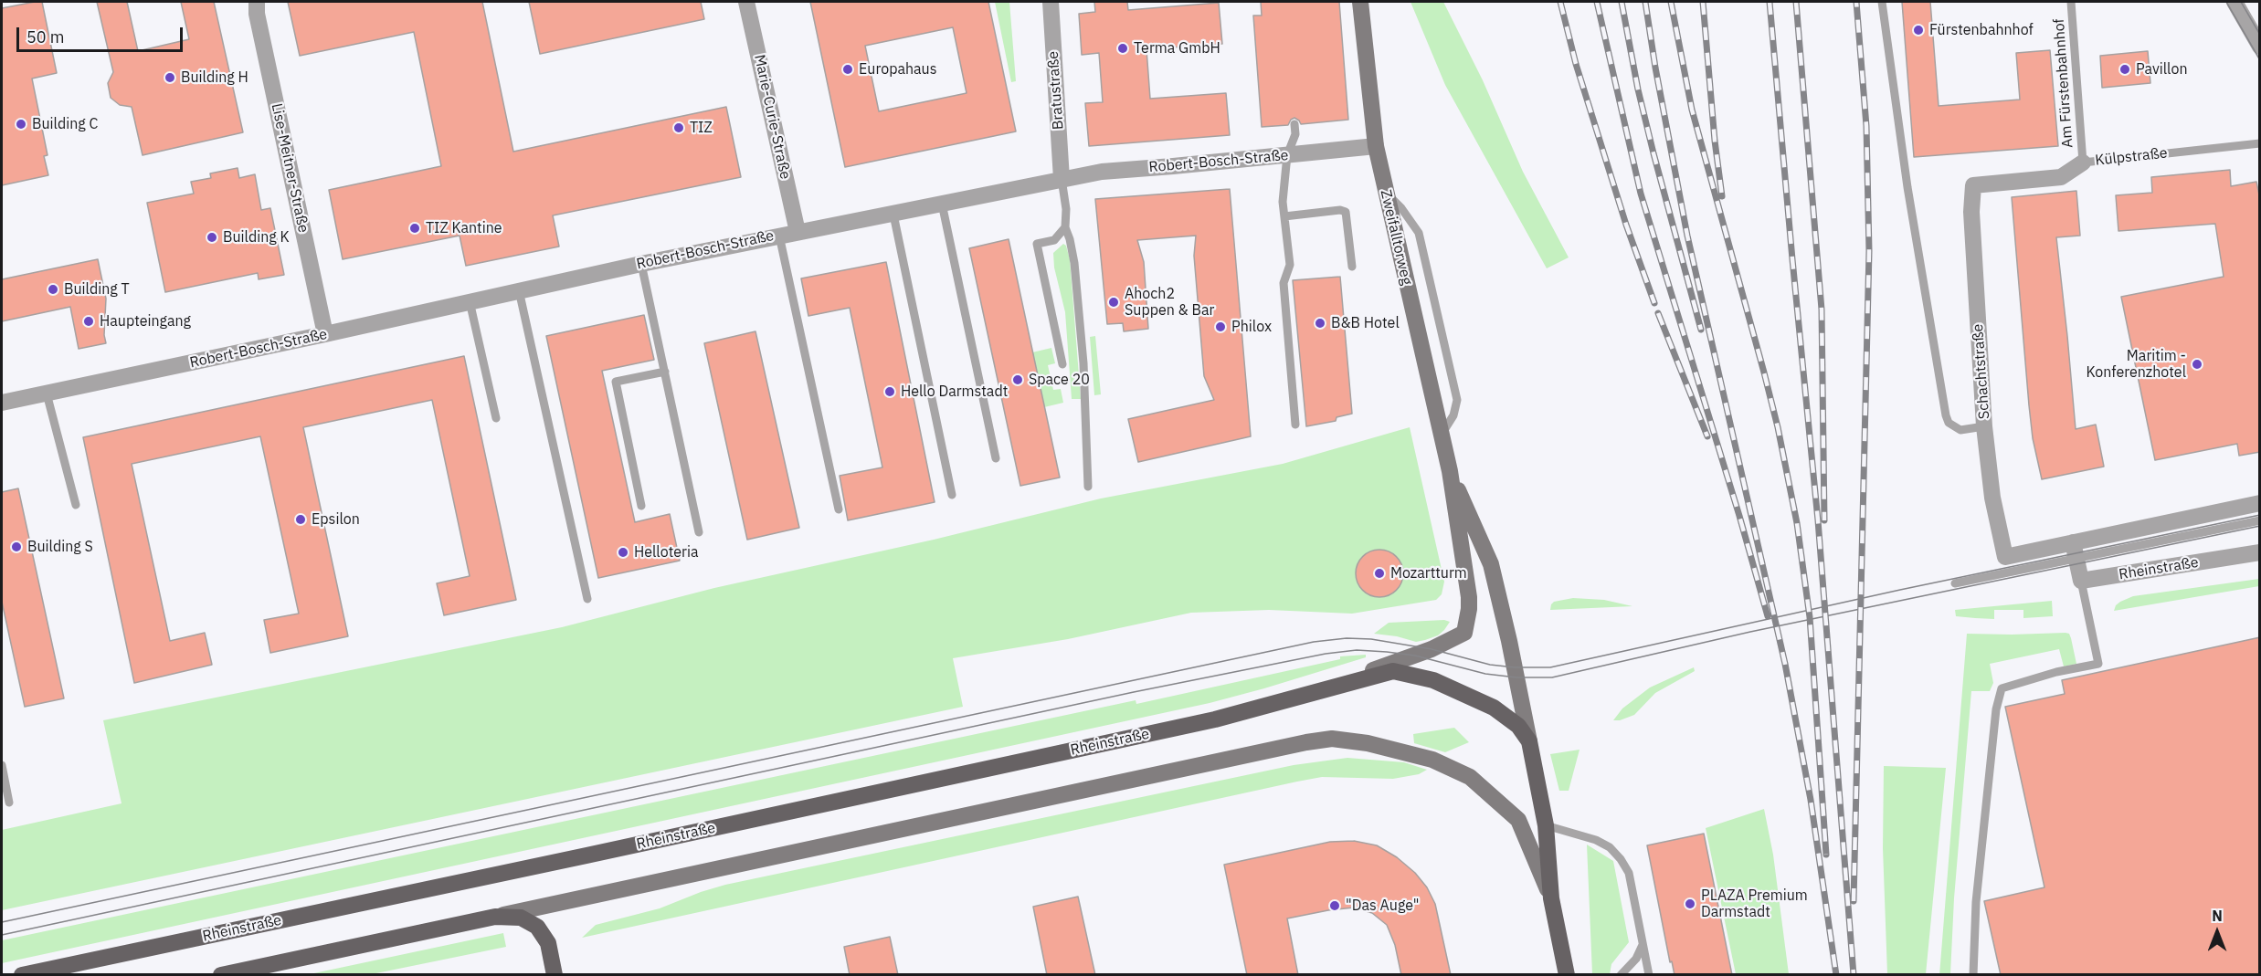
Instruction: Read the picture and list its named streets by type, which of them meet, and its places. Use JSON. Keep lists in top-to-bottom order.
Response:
{
  "streets": {
    "main road": ["Zweifalltorweg", "Rheinstraße"],
    "street": [
      "Bratustraße",
      "Marie-Curie-Straße",
      "Külpstraße",
      "Robert-Bosch-Straße",
      "Lise-Meitner-Straße",
      "Schachtstraße"
    ],
    "lane": ["Am Fürstenbahnhof"]
  },
  "crossings": [
    ["Am Fürstenbahnhof", "Külpstraße"],
    ["Bratustraße", "Robert-Bosch-Straße"],
    ["Marie-Curie-Straße", "Robert-Bosch-Straße"],
    ["Külpstraße", "Schachtstraße"],
    ["Robert-Bosch-Straße", "Lise-Meitner-Straße"],
    ["Robert-Bosch-Straße", "Zweifalltorweg"],
    ["Zweifalltorweg", "Rheinstraße"],
    ["Schachtstraße", "Rheinstraße"]
  ],
  "places": [
    "Fürstenbahnhof",
    "Terma GmbH",
    "Europahaus",
    "Pavillon",
    "Building H",
    "Building C",
    "TIZ",
    "TIZ Kantine",
    "Building K",
    "Building T",
    "Ahoch2 Suppen & Bar",
    "Haupteingang",
    "B&B Hotel",
    "Philox",
    "Maritim - Konferenzhotel",
    "Space 20",
    "Hello Darmstadt",
    "Epsilon",
    "Building S",
    "Helloteria",
    "Mozartturm",
    "PLAZA Premium Darmstadt",
    "\"Das Auge\""
  ],
  "scale_bar": "50 m",
  "north": "top"
}
